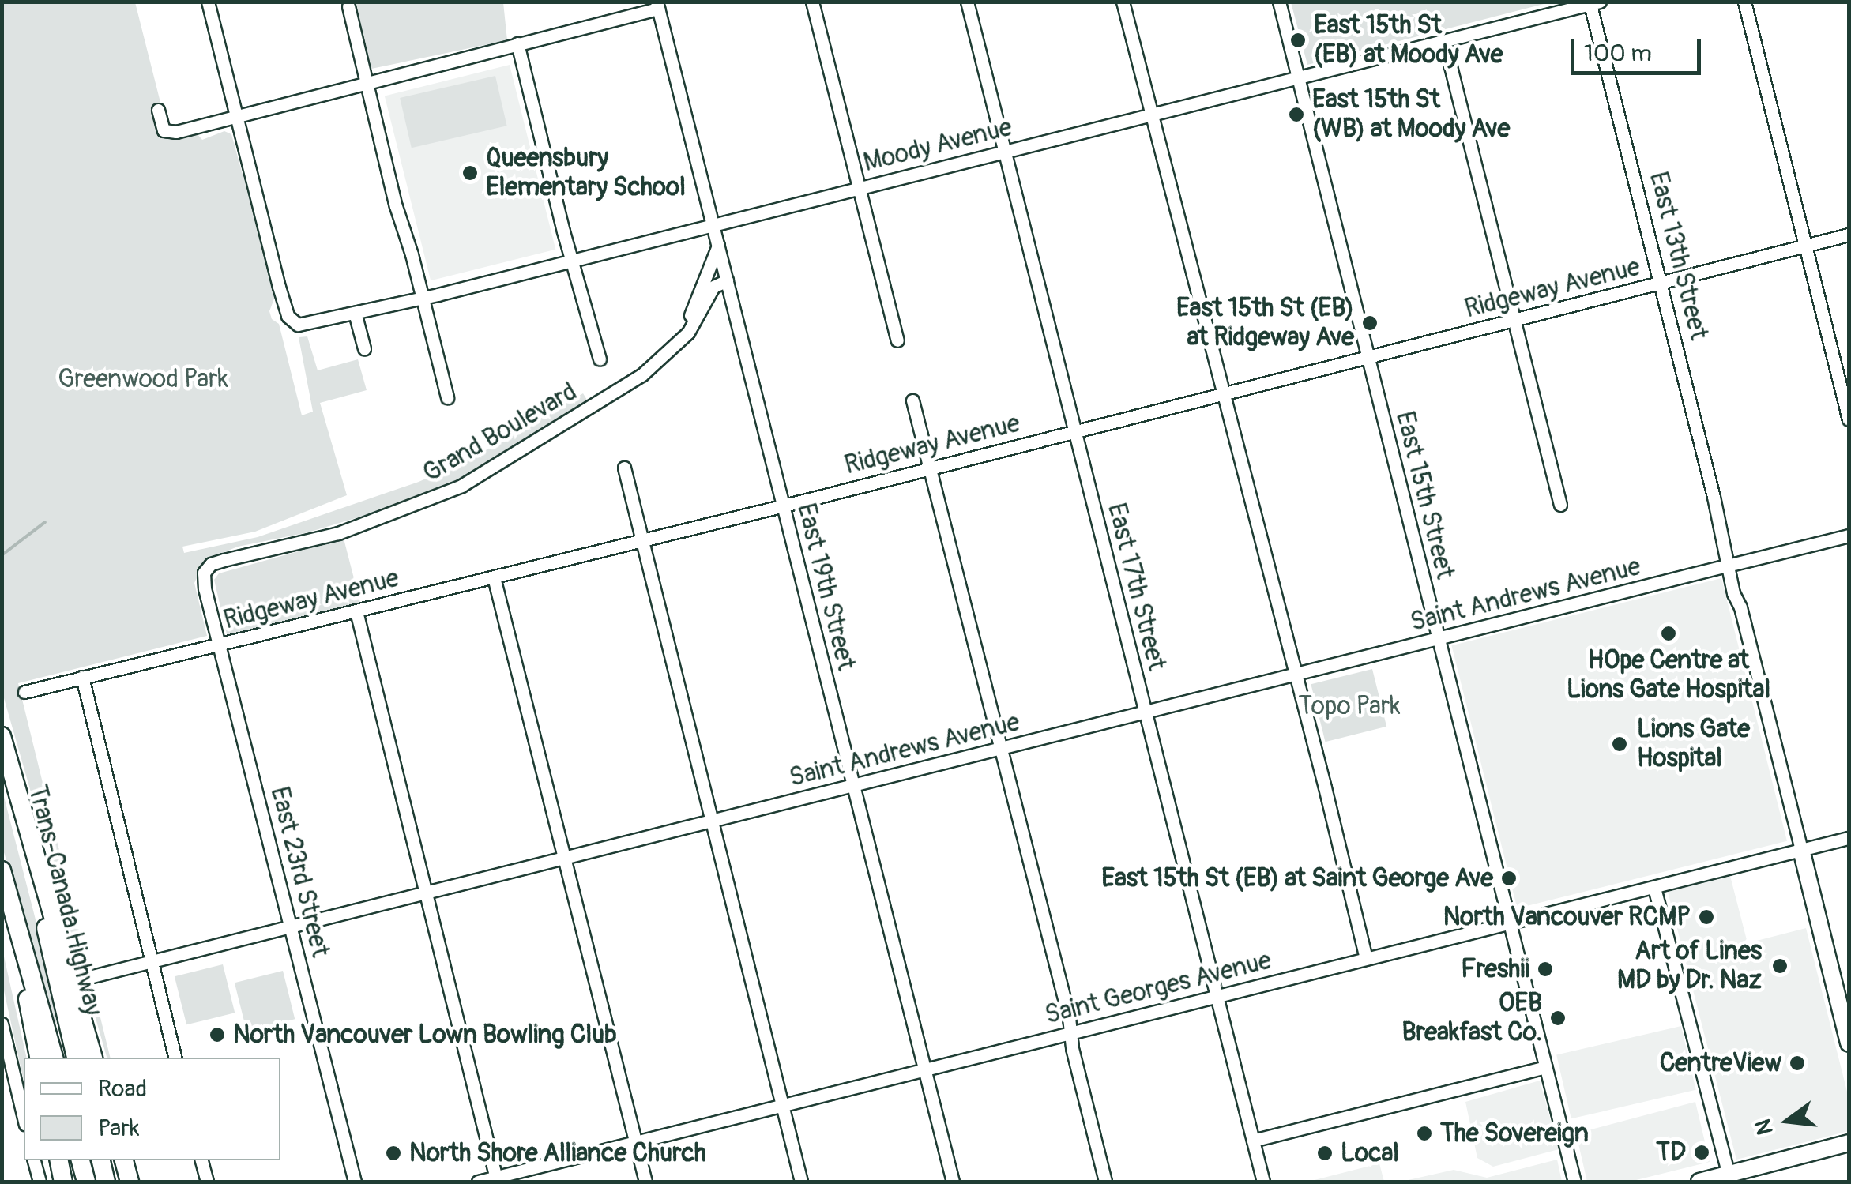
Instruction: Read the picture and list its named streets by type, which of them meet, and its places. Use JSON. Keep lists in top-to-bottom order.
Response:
{
  "streets": {
    "highway": ["Trans-Canada Highway"],
    "main road": ["East 13th Street"],
    "street": [
      "Moody Avenue",
      "Ridgeway Avenue",
      "Grand Boulevard",
      "East 15th Street",
      "East 19th Street",
      "East 17th Street",
      "Saint Andrews Avenue",
      "East 23rd Street",
      "Saint Georges Avenue"
    ]
  },
  "crossings": [
    ["Moody Avenue", "East 13th Street"],
    ["Moody Avenue", "East 15th Street"],
    ["Moody Avenue", "East 19th Street"],
    ["Moody Avenue", "East 17th Street"],
    ["East 13th Street", "Ridgeway Avenue"],
    ["East 13th Street", "Saint Andrews Avenue"],
    ["East 13th Street", "Saint Georges Avenue"],
    ["Ridgeway Avenue", "East 15th Street"],
    ["Ridgeway Avenue", "East 19th Street"],
    ["Ridgeway Avenue", "East 17th Street"],
    ["Ridgeway Avenue", "East 23rd Street"],
    ["Grand Boulevard", "East 19th Street"],
    ["Grand Boulevard", "East 23rd Street"],
    ["East 15th Street", "Saint Andrews Avenue"],
    ["East 15th Street", "Saint Georges Avenue"],
    ["East 19th Street", "Saint Andrews Avenue"],
    ["East 19th Street", "Saint Georges Avenue"],
    ["East 17th Street", "Saint Andrews Avenue"],
    ["East 17th Street", "Saint Georges Avenue"],
    ["Saint Andrews Avenue", "East 23rd Street"]
  ],
  "parks": ["Greenwood Park", "Topo Park"],
  "places": [
    "East 15th St (EB) at Moody Ave",
    "East 15th St (WB) at Moody Ave",
    "Queensbury Elementary School",
    "East 15th St (EB) at Ridgeway Ave",
    "HOpe Centre at Lions Gate Hospital",
    "Lions Gate Hospital",
    "East 15th St (EB) at Saint George Ave",
    "North Vancouver RCMP",
    "Art of Lines MD by Dr. Naz",
    "Freshii",
    "OEB Breakfast Co.",
    "North Vancouver Lown Bowling Club",
    "CentreView",
    "The Sovereign",
    "TD",
    "North Shore Alliance Church",
    "Local"
  ],
  "legend": ["Road", "Park"],
  "scale_bar": "100 m",
  "north": "left"
}
